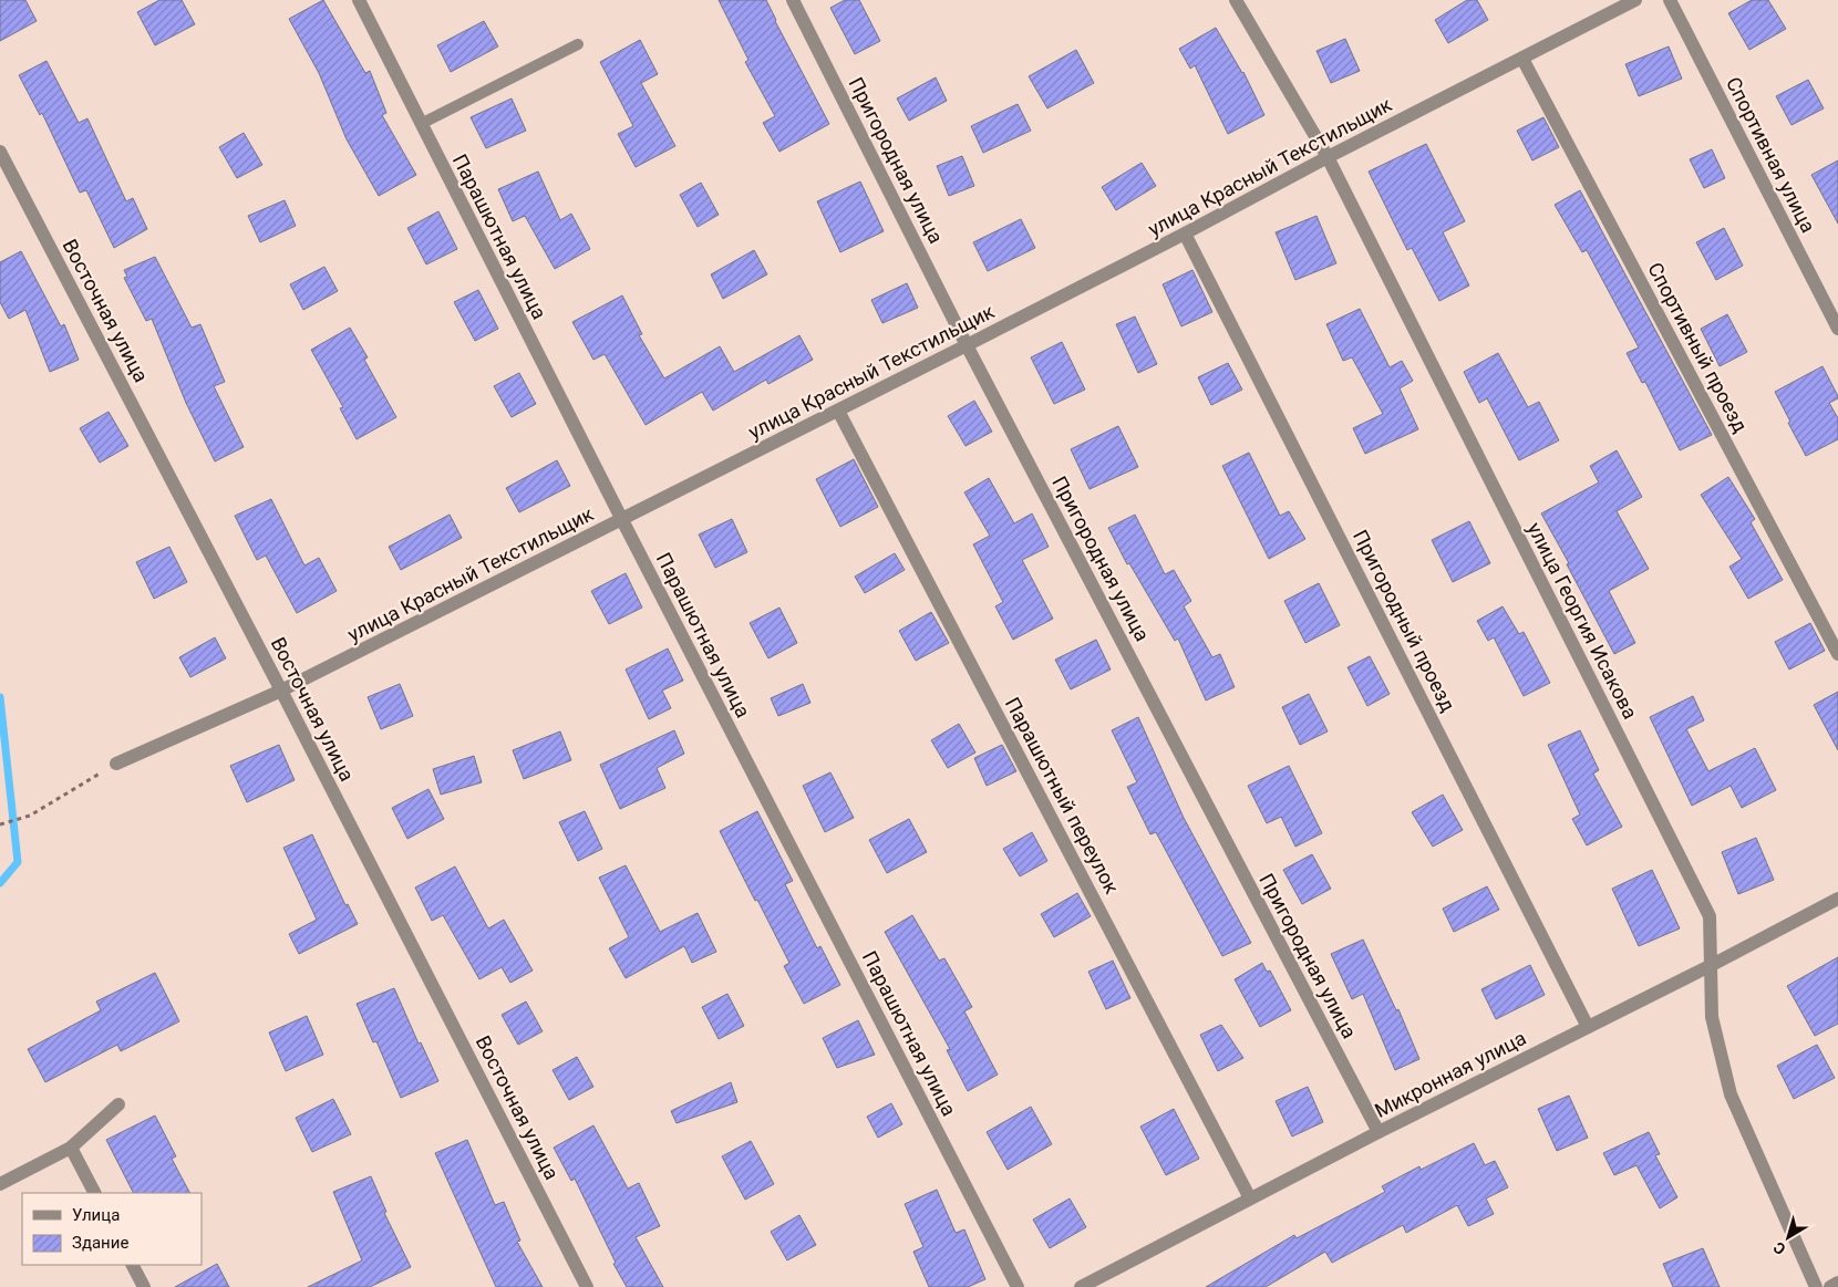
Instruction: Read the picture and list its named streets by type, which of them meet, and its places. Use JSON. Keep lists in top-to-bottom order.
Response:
{
  "streets": {
    "street": [
      "Спортивная улица",
      "Пригородная улица",
      "улица Красный Текстильщик",
      "Парашютная улица",
      "Восточная улица",
      "Спортивный проезд",
      "Пригородный проезд",
      "улица Георгия Исакова",
      "Парашютный переулок",
      "Микронная улица"
    ]
  },
  "crossings": [
    ["Пригородная улица", "улица Красный Текстильщик"],
    ["Пригородная улица", "Микронная улица"],
    ["улица Красный Текстильщик", "Парашютная улица"],
    ["улица Красный Текстильщик", "Восточная улица"],
    ["улица Красный Текстильщик", "Спортивный проезд"],
    ["улица Красный Текстильщик", "Пригородный проезд"],
    ["улица Красный Текстильщик", "улица Георгия Исакова"],
    ["улица Красный Текстильщик", "Парашютный переулок"],
    ["Пригородный проезд", "Микронная улица"],
    ["улица Георгия Исакова", "Микронная улица"],
    ["Парашютный переулок", "Микронная улица"]
  ],
  "legend": ["Улица", "Здание"],
  "north": "bottom left"
}
